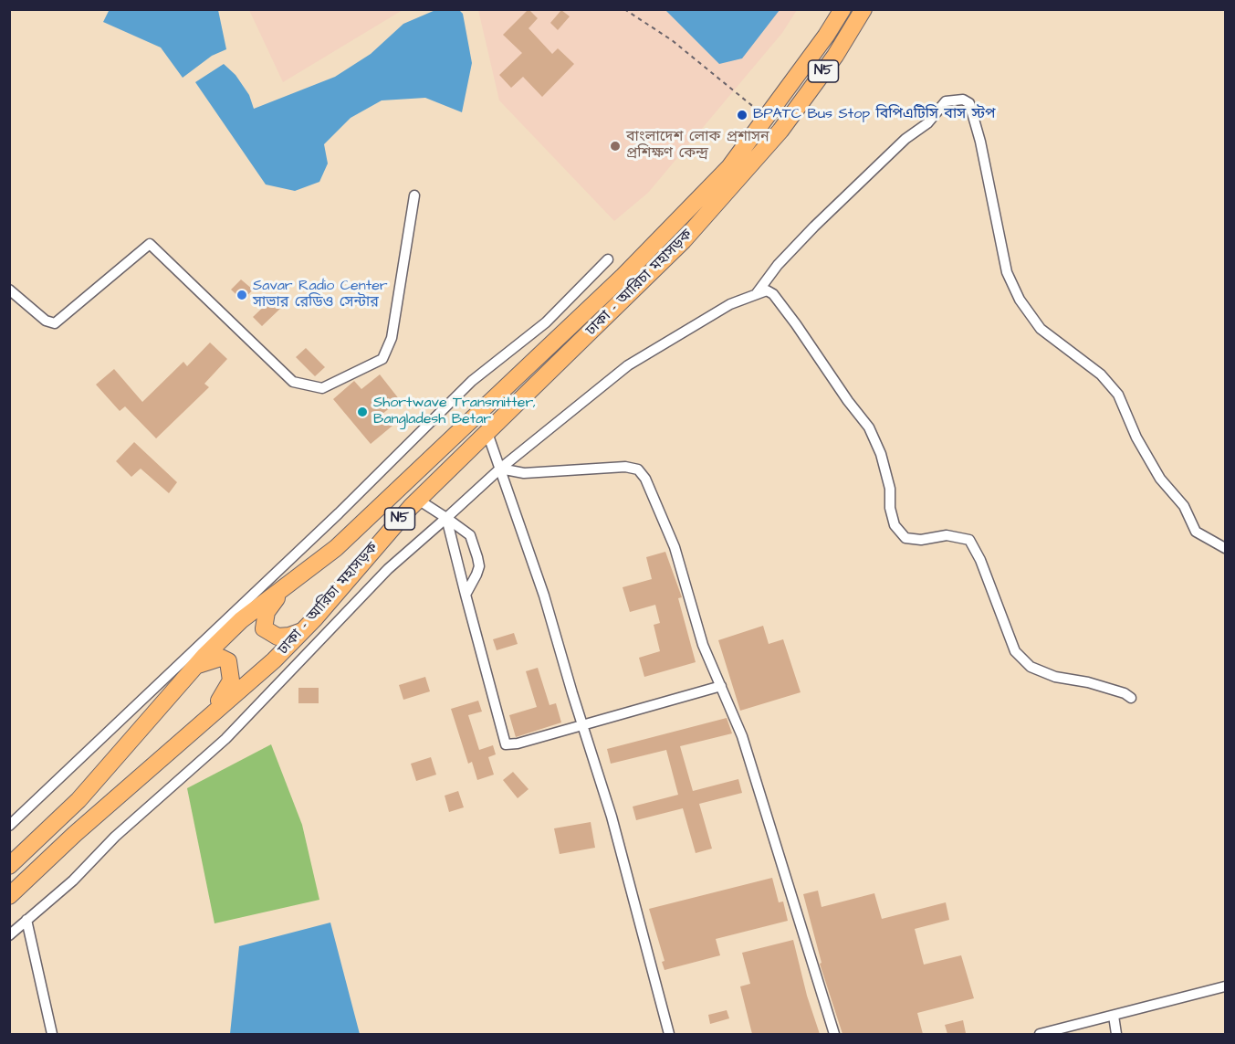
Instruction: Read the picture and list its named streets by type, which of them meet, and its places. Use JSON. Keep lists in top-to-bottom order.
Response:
{
  "streets": {
    "highway": ["N5", "ঢাকা - আরিচা মহাসড়ক"]
  },
  "places": [
    "BPATC Bus Stop বিপিএটিসি বাস স্টপ",
    "বাংলাদেশ লোক প্রশাসন প্রশিক্ষণ কেন্দ্র",
    "Savar Radio Center সাভার রেডিও সেন্টার",
    "Shortwave Transmitter, Bangladesh Betar"
  ]
}
